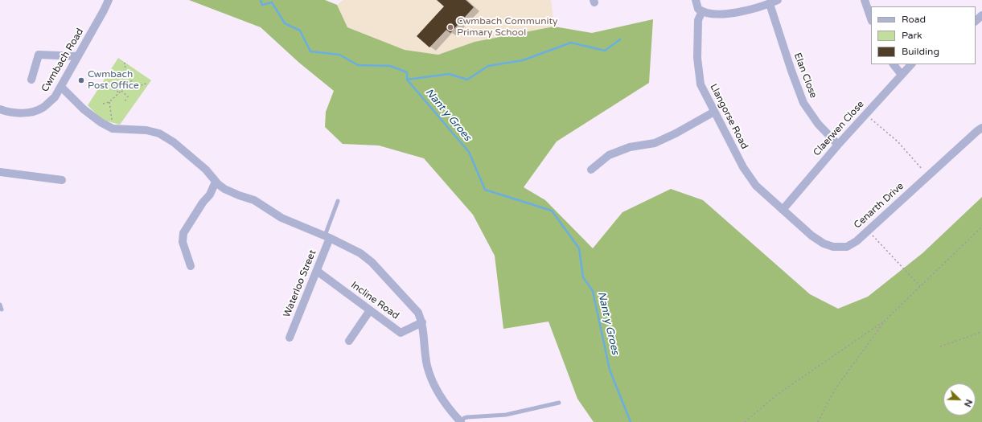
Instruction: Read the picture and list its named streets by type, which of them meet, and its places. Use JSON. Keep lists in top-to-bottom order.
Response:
{
  "streets": {
    "street": [
      "Cwmbach Road",
      "Elan Close",
      "Llangorse Road",
      "Claerwen Close",
      "Cenarth Drive",
      "Waterloo Street",
      "Incline Road"
    ]
  },
  "crossings": [
    ["Elan Close", "Claerwen Close"],
    ["Llangorse Road", "Claerwen Close"],
    ["Llangorse Road", "Cenarth Drive"],
    ["Claerwen Close", "Cenarth Drive"],
    ["Waterloo Street", "Incline Road"]
  ],
  "water": ["Nant y Groes"],
  "places": ["Cwmbach Community Primary School", "Cwmbach Post Office"],
  "legend": ["Road", "Park", "Building"],
  "north": "bottom right"
}
